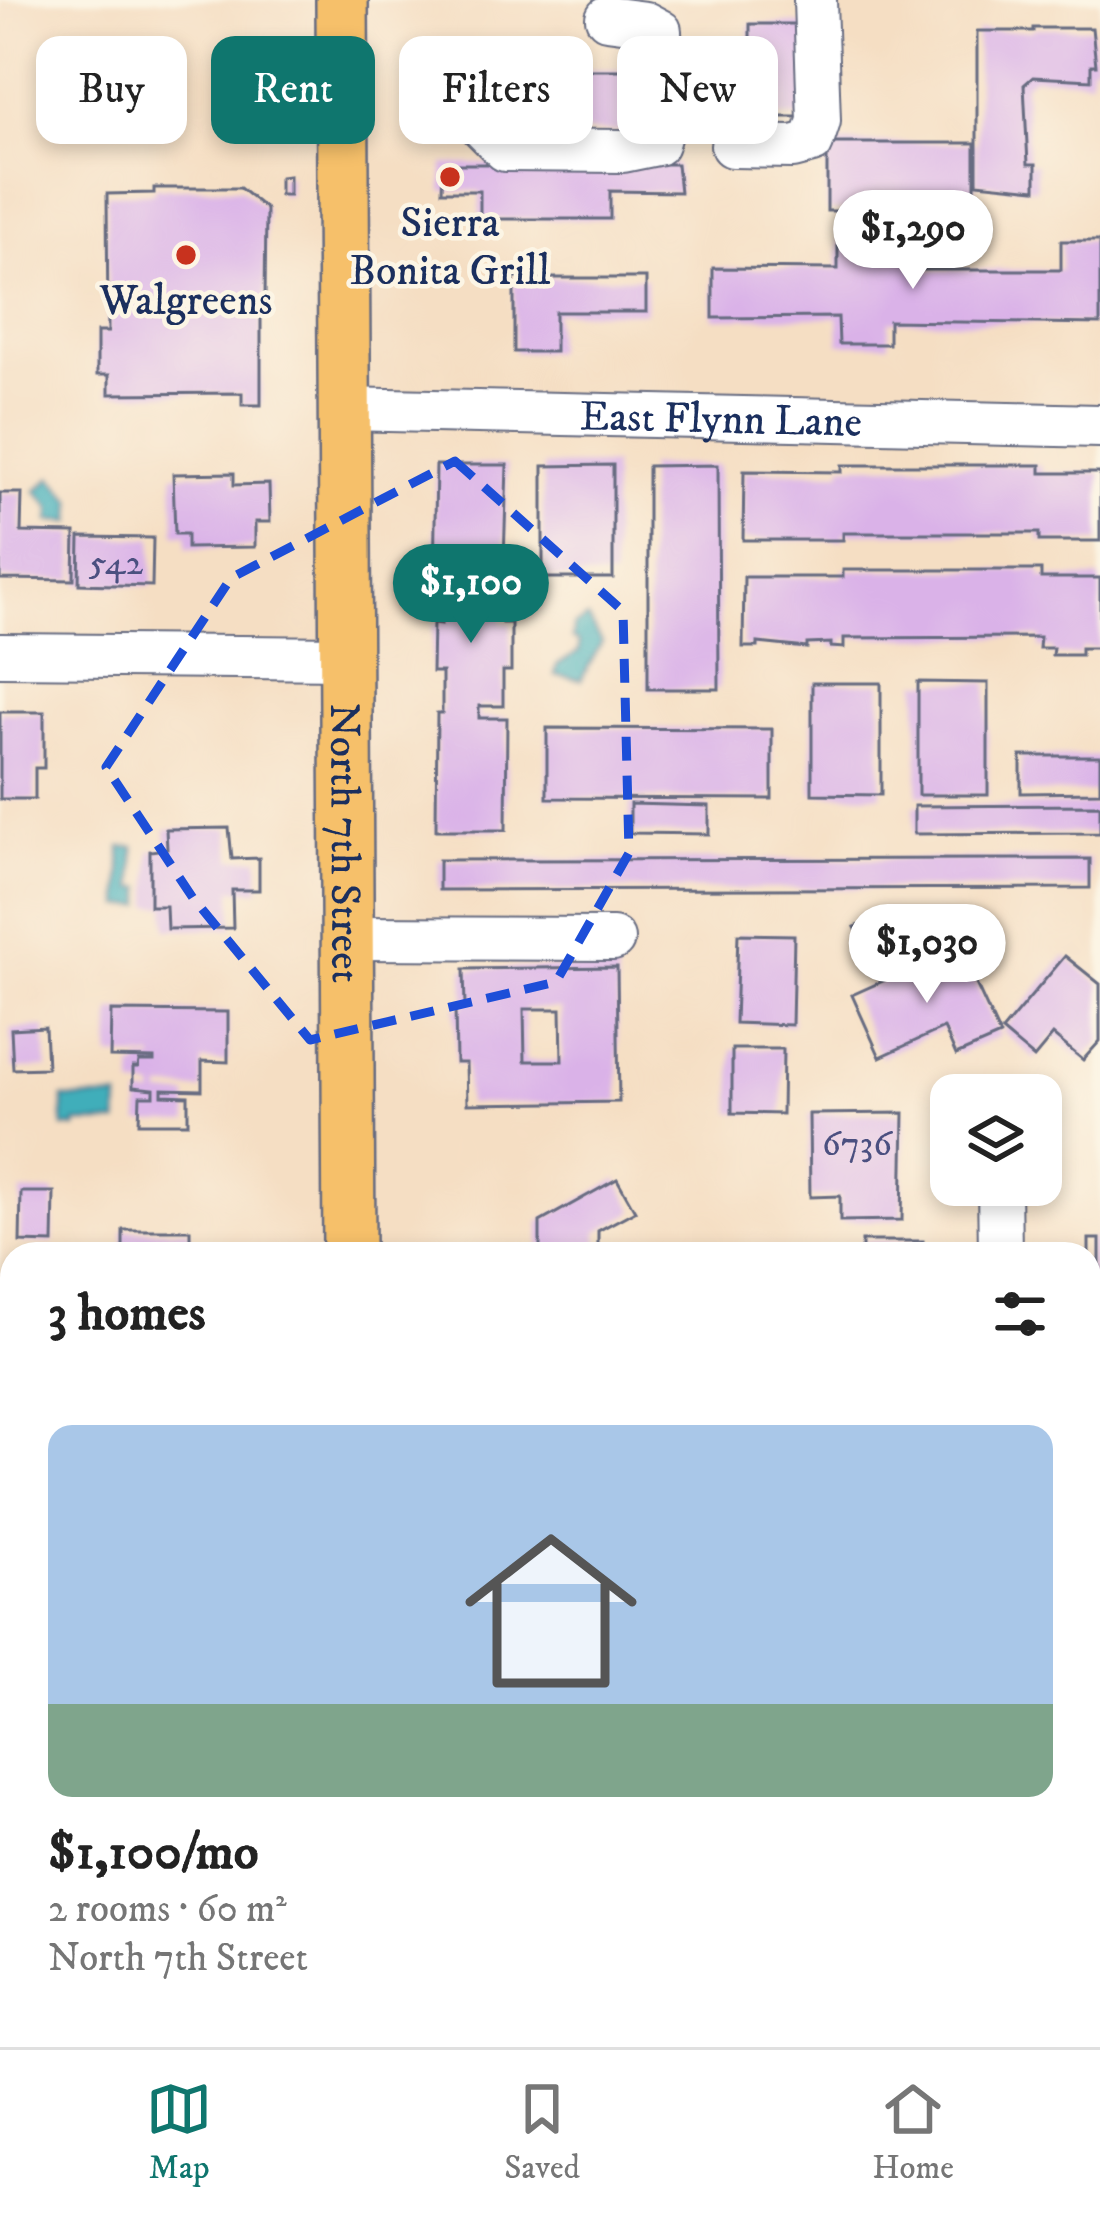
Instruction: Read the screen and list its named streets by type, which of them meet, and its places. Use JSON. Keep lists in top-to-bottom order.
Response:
{
  "streets": {
    "main road": ["North 7th Street"],
    "street": ["East Flynn Lane"]
  },
  "crossings": [
    ["East Flynn Lane", "North 7th Street"]
  ],
  "places": ["Sierra Bonita Grill", "Walgreens"],
  "house_numbers": ["542", "6736"],
  "page": {
    "chip": [
      "Buy",
      "Rent",
      "Filters",
      "New"
    ],
    "price": ["$1,290", "$1,100", "$1,030"],
    "heading": "3 homes",
    "list": [
      {
        "name": "$1,100/mo",
        "note": "2 rooms · 60 m² · North 7th Street"
      }
    ],
    "tabs": ["Map", "Saved", "Home"]
  }
}
